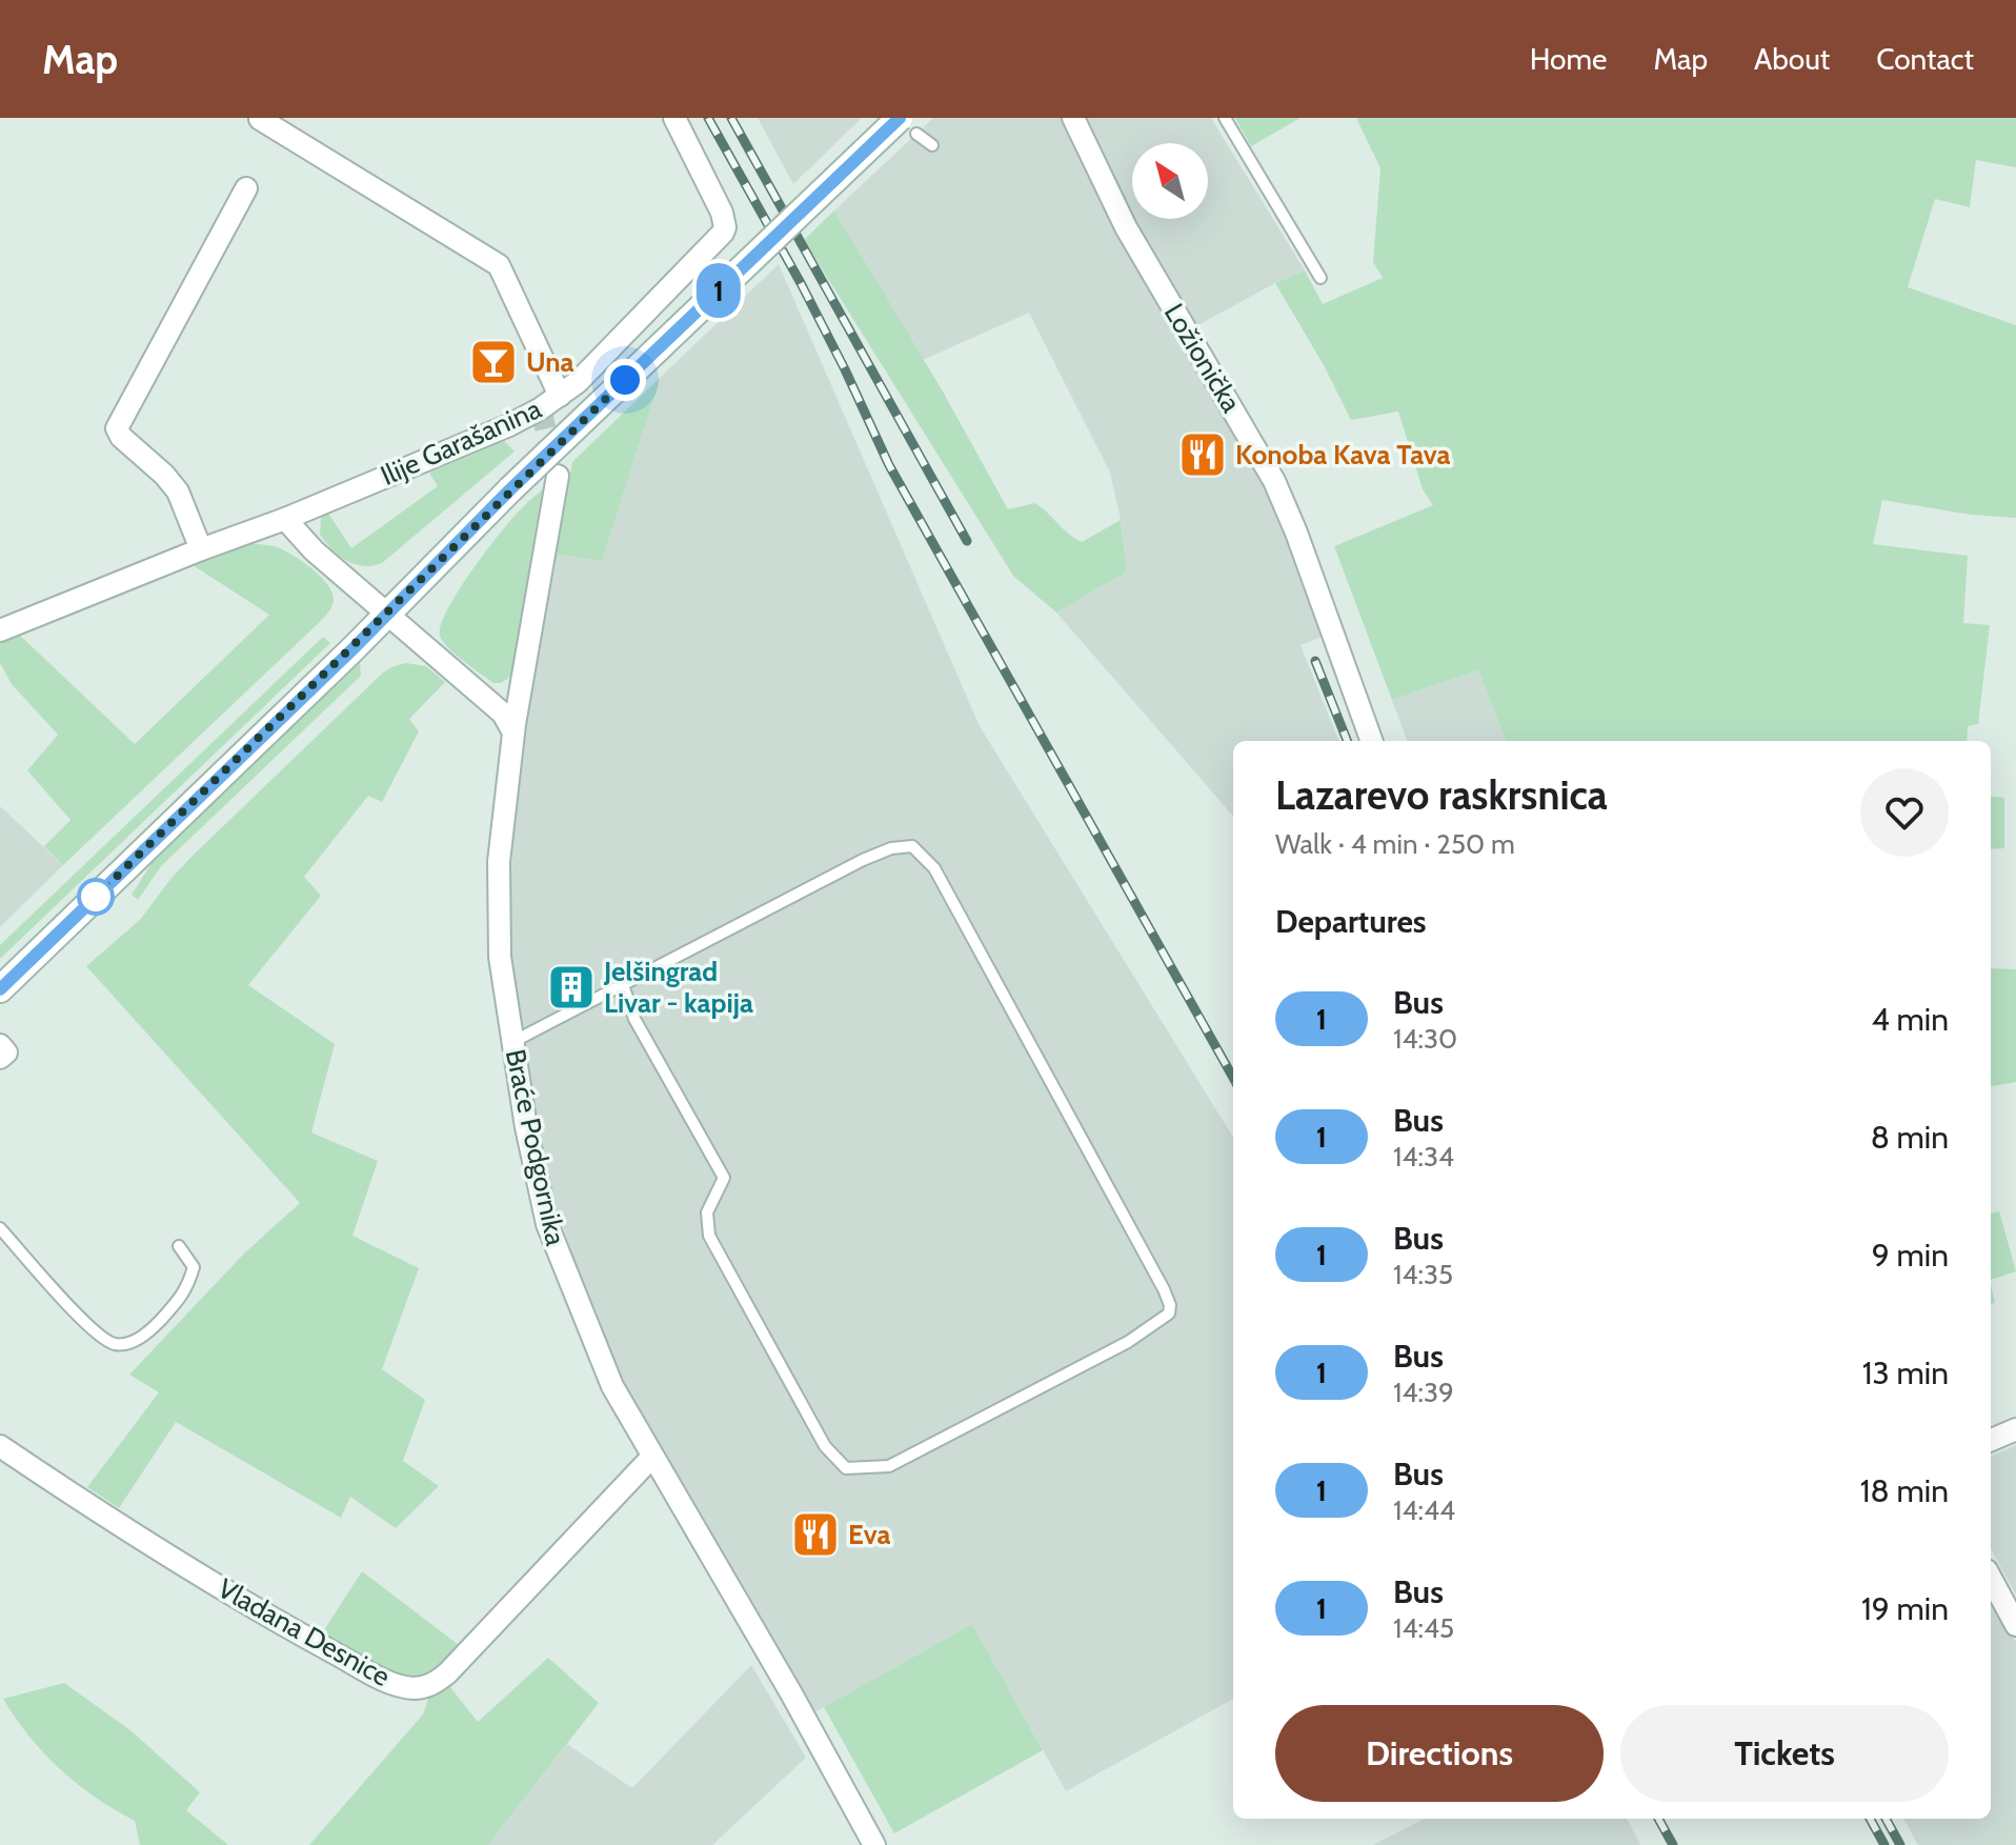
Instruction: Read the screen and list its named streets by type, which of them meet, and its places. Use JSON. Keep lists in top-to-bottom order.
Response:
{
  "streets": {
    "street": [
      "Ložionička",
      "Ilije Garašanina",
      "Braće Podgornika",
      "Vladana Desnice"
    ]
  },
  "crossings": [
    ["Braće Podgornika", "Vladana Desnice"]
  ],
  "places": {
    "bar": ["Una"],
    "restaurant": ["Konoba Kava Tava", "Eva"],
    "building": ["Jelšingrad Livar - kapija"]
  },
  "lines": ["bus line 1"],
  "north": "top left",
  "page": {
    "header": "Map",
    "nav": [
      "Home",
      "Map",
      "About",
      "Contact"
    ],
    "on_map": "1",
    "heading": [
      ["Lazarevo raskrsnica", "Walk · 4 min · 250 m"],
      "Departures"
    ],
    "list": [
      {
        "mark": "1",
        "name": "Bus",
        "note": "14:30",
        "value": "4 min"
      },
      {
        "mark": "1",
        "name": "Bus",
        "note": "14:34",
        "value": "8 min"
      },
      {
        "mark": "1",
        "name": "Bus",
        "note": "14:35",
        "value": "9 min"
      },
      {
        "mark": "1",
        "name": "Bus",
        "note": "14:39",
        "value": "13 min"
      },
      {
        "mark": "1",
        "name": "Bus",
        "note": "14:44",
        "value": "18 min"
      },
      {
        "mark": "1",
        "name": "Bus",
        "note": "14:45",
        "value": "19 min"
      }
    ],
    "buttons": ["Directions", "Tickets"]
  }
}
